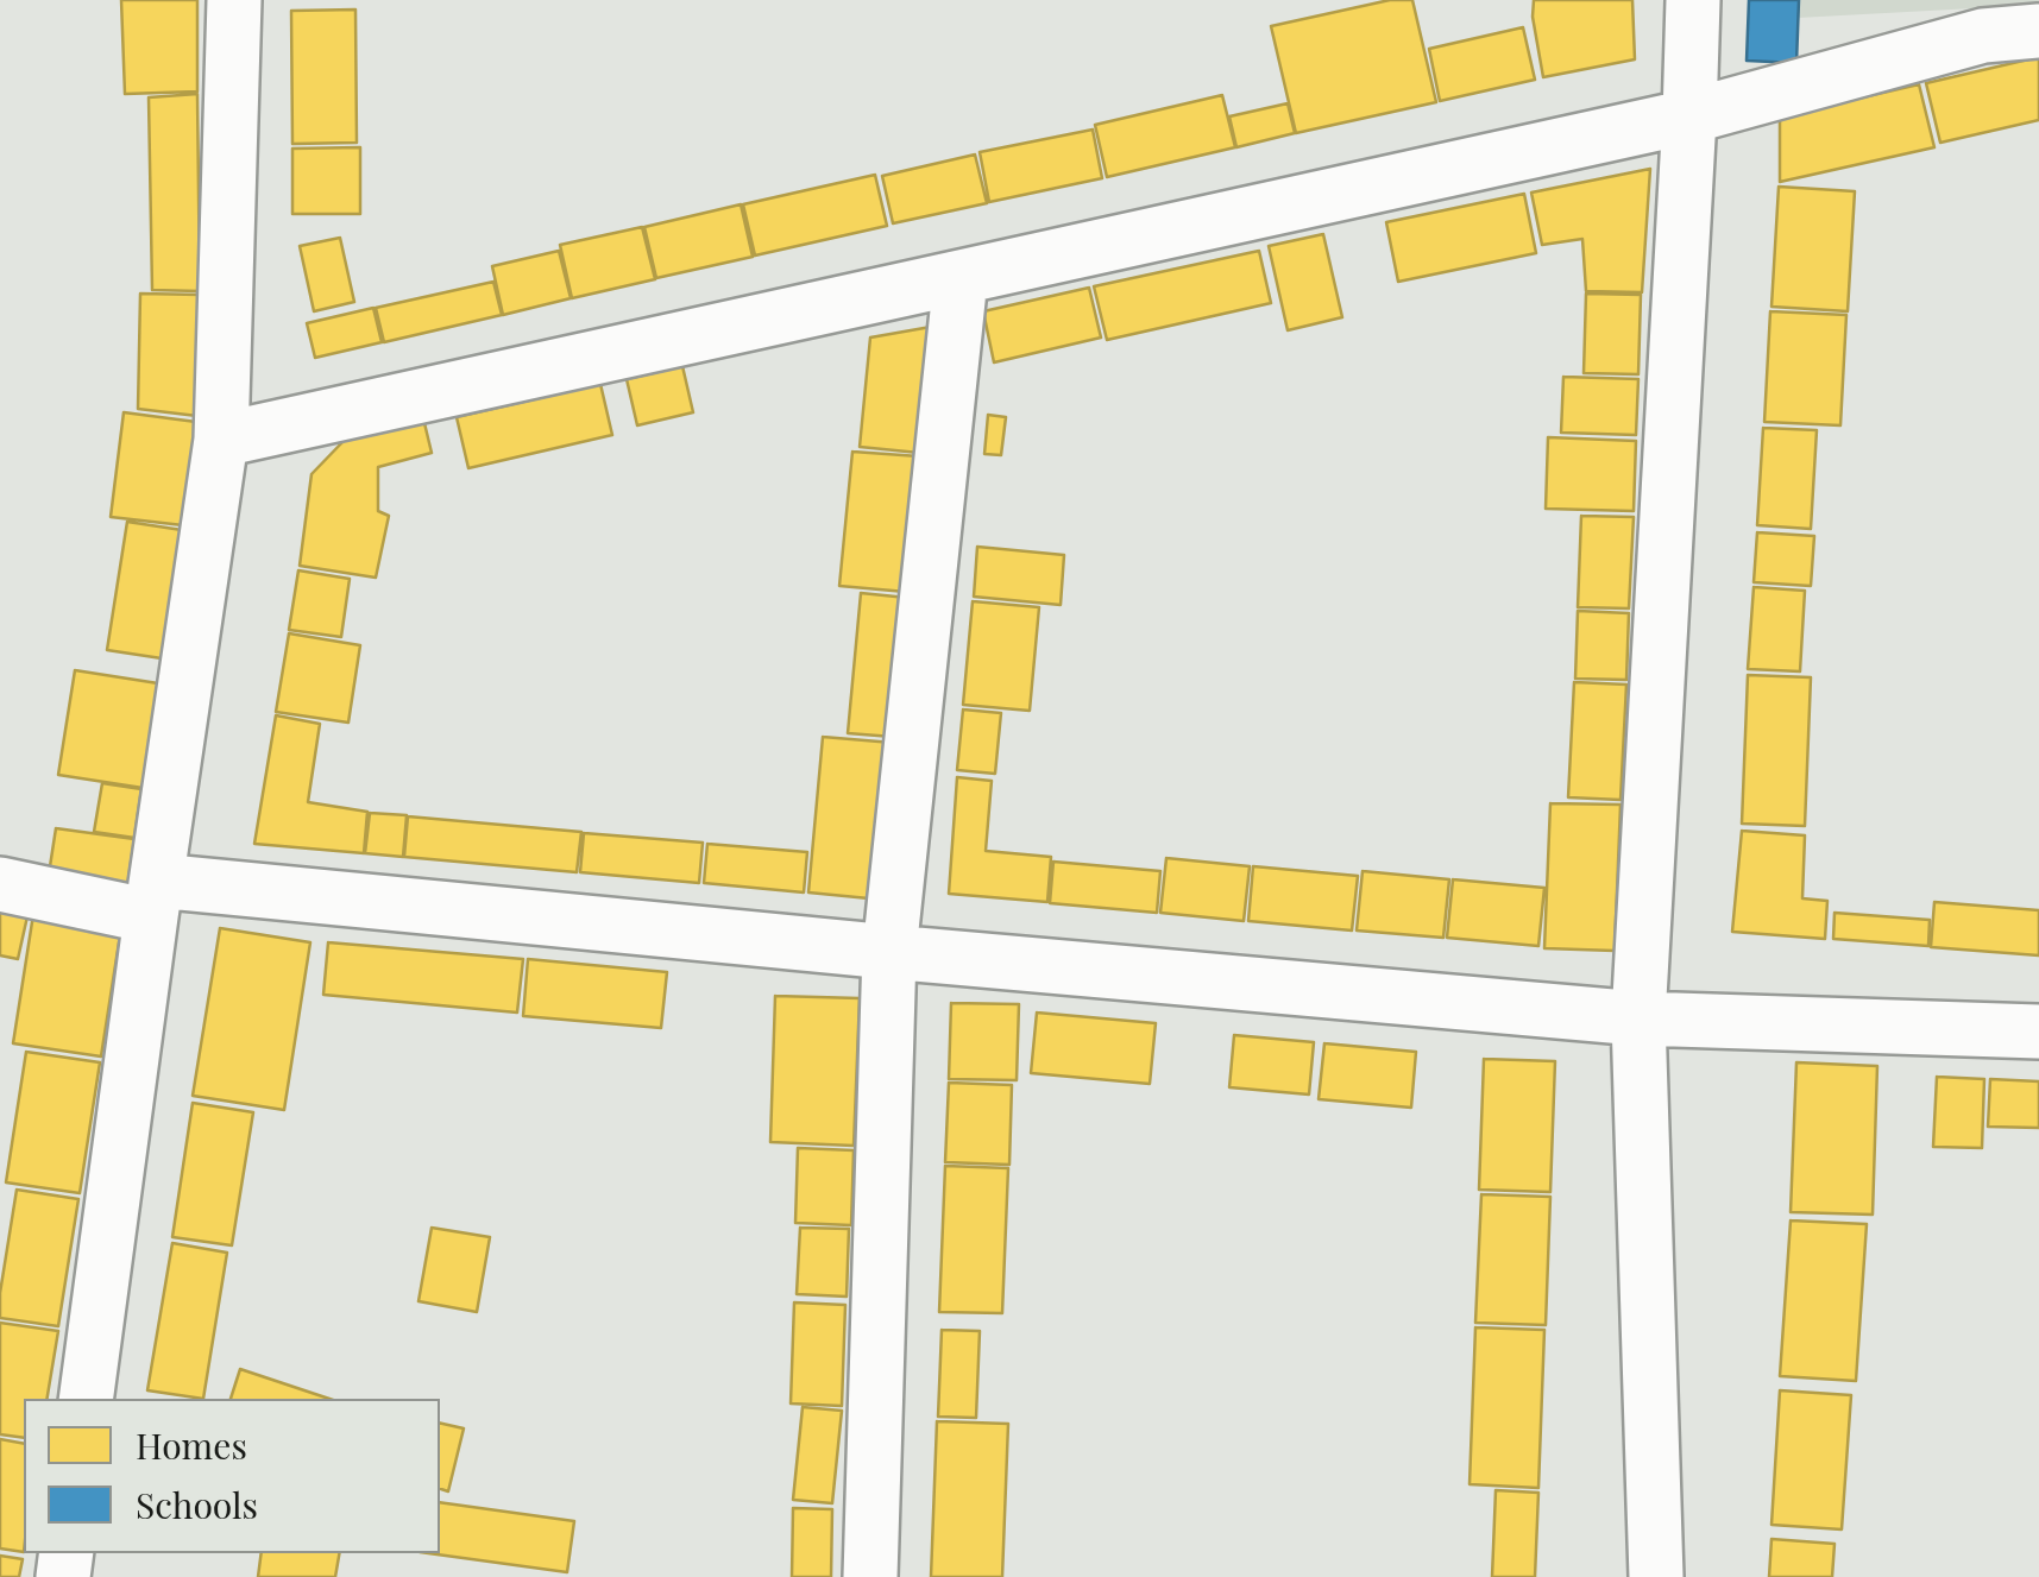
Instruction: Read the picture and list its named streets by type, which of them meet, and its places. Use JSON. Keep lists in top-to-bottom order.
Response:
{
  "legend": ["Homes", "Schools"]
}
